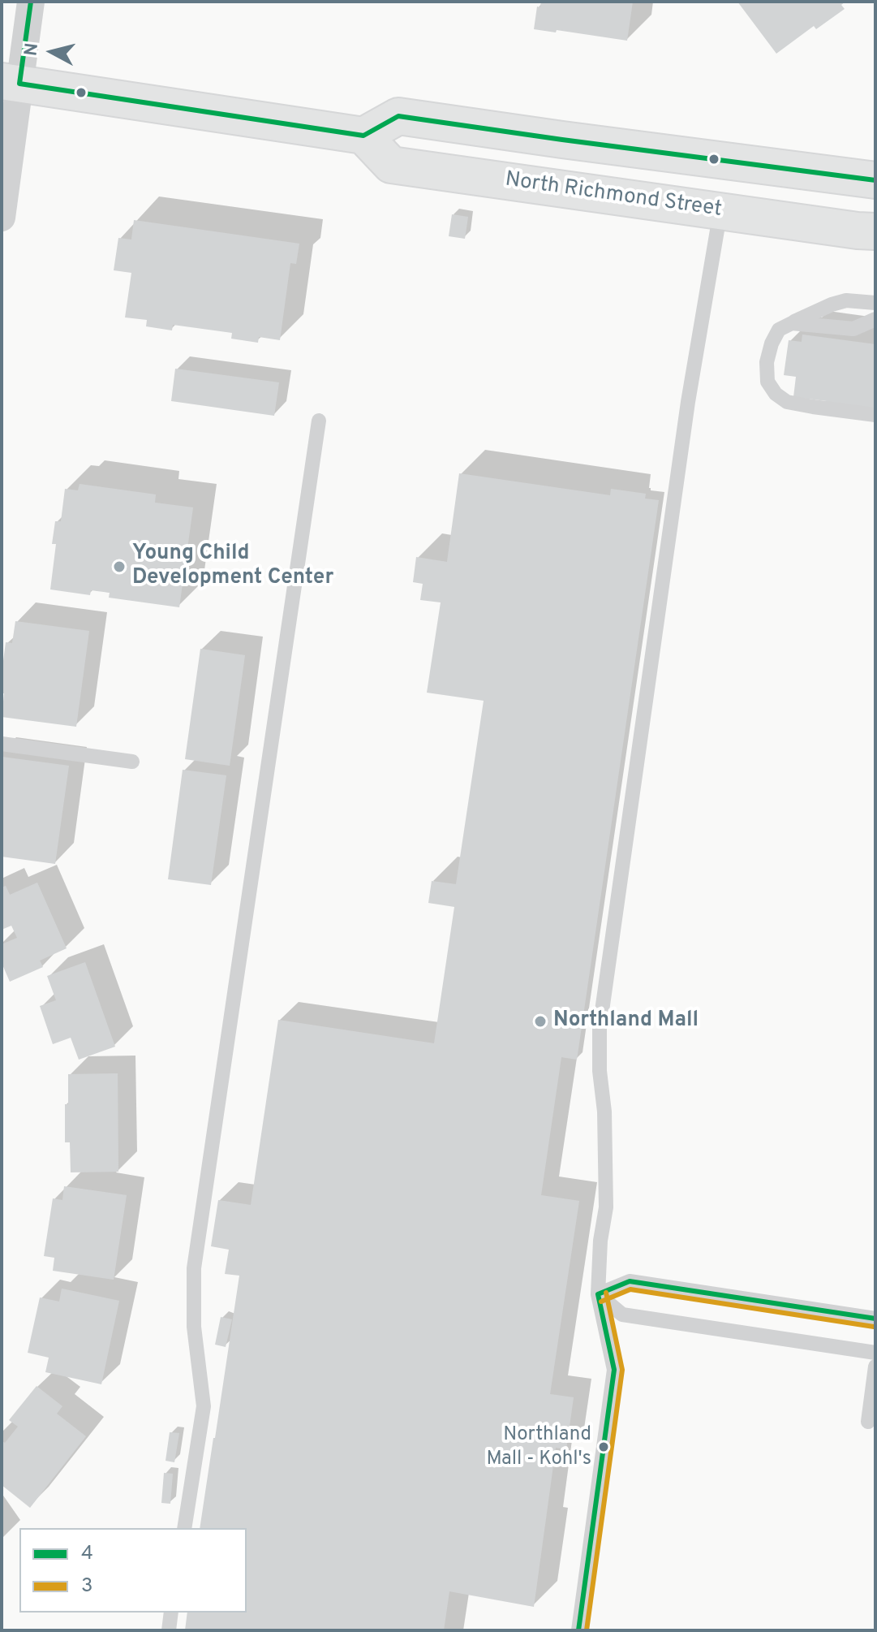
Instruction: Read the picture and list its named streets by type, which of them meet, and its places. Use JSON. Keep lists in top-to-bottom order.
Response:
{
  "streets": {
    "main road": ["North Richmond Street"]
  },
  "places": ["Young Child Development Center", "Northland Mall", "Northland Mall - Kohl's"],
  "lines": ["transit line 4", "transit line 3"],
  "legend": ["4", "3"],
  "north": "left"
}
